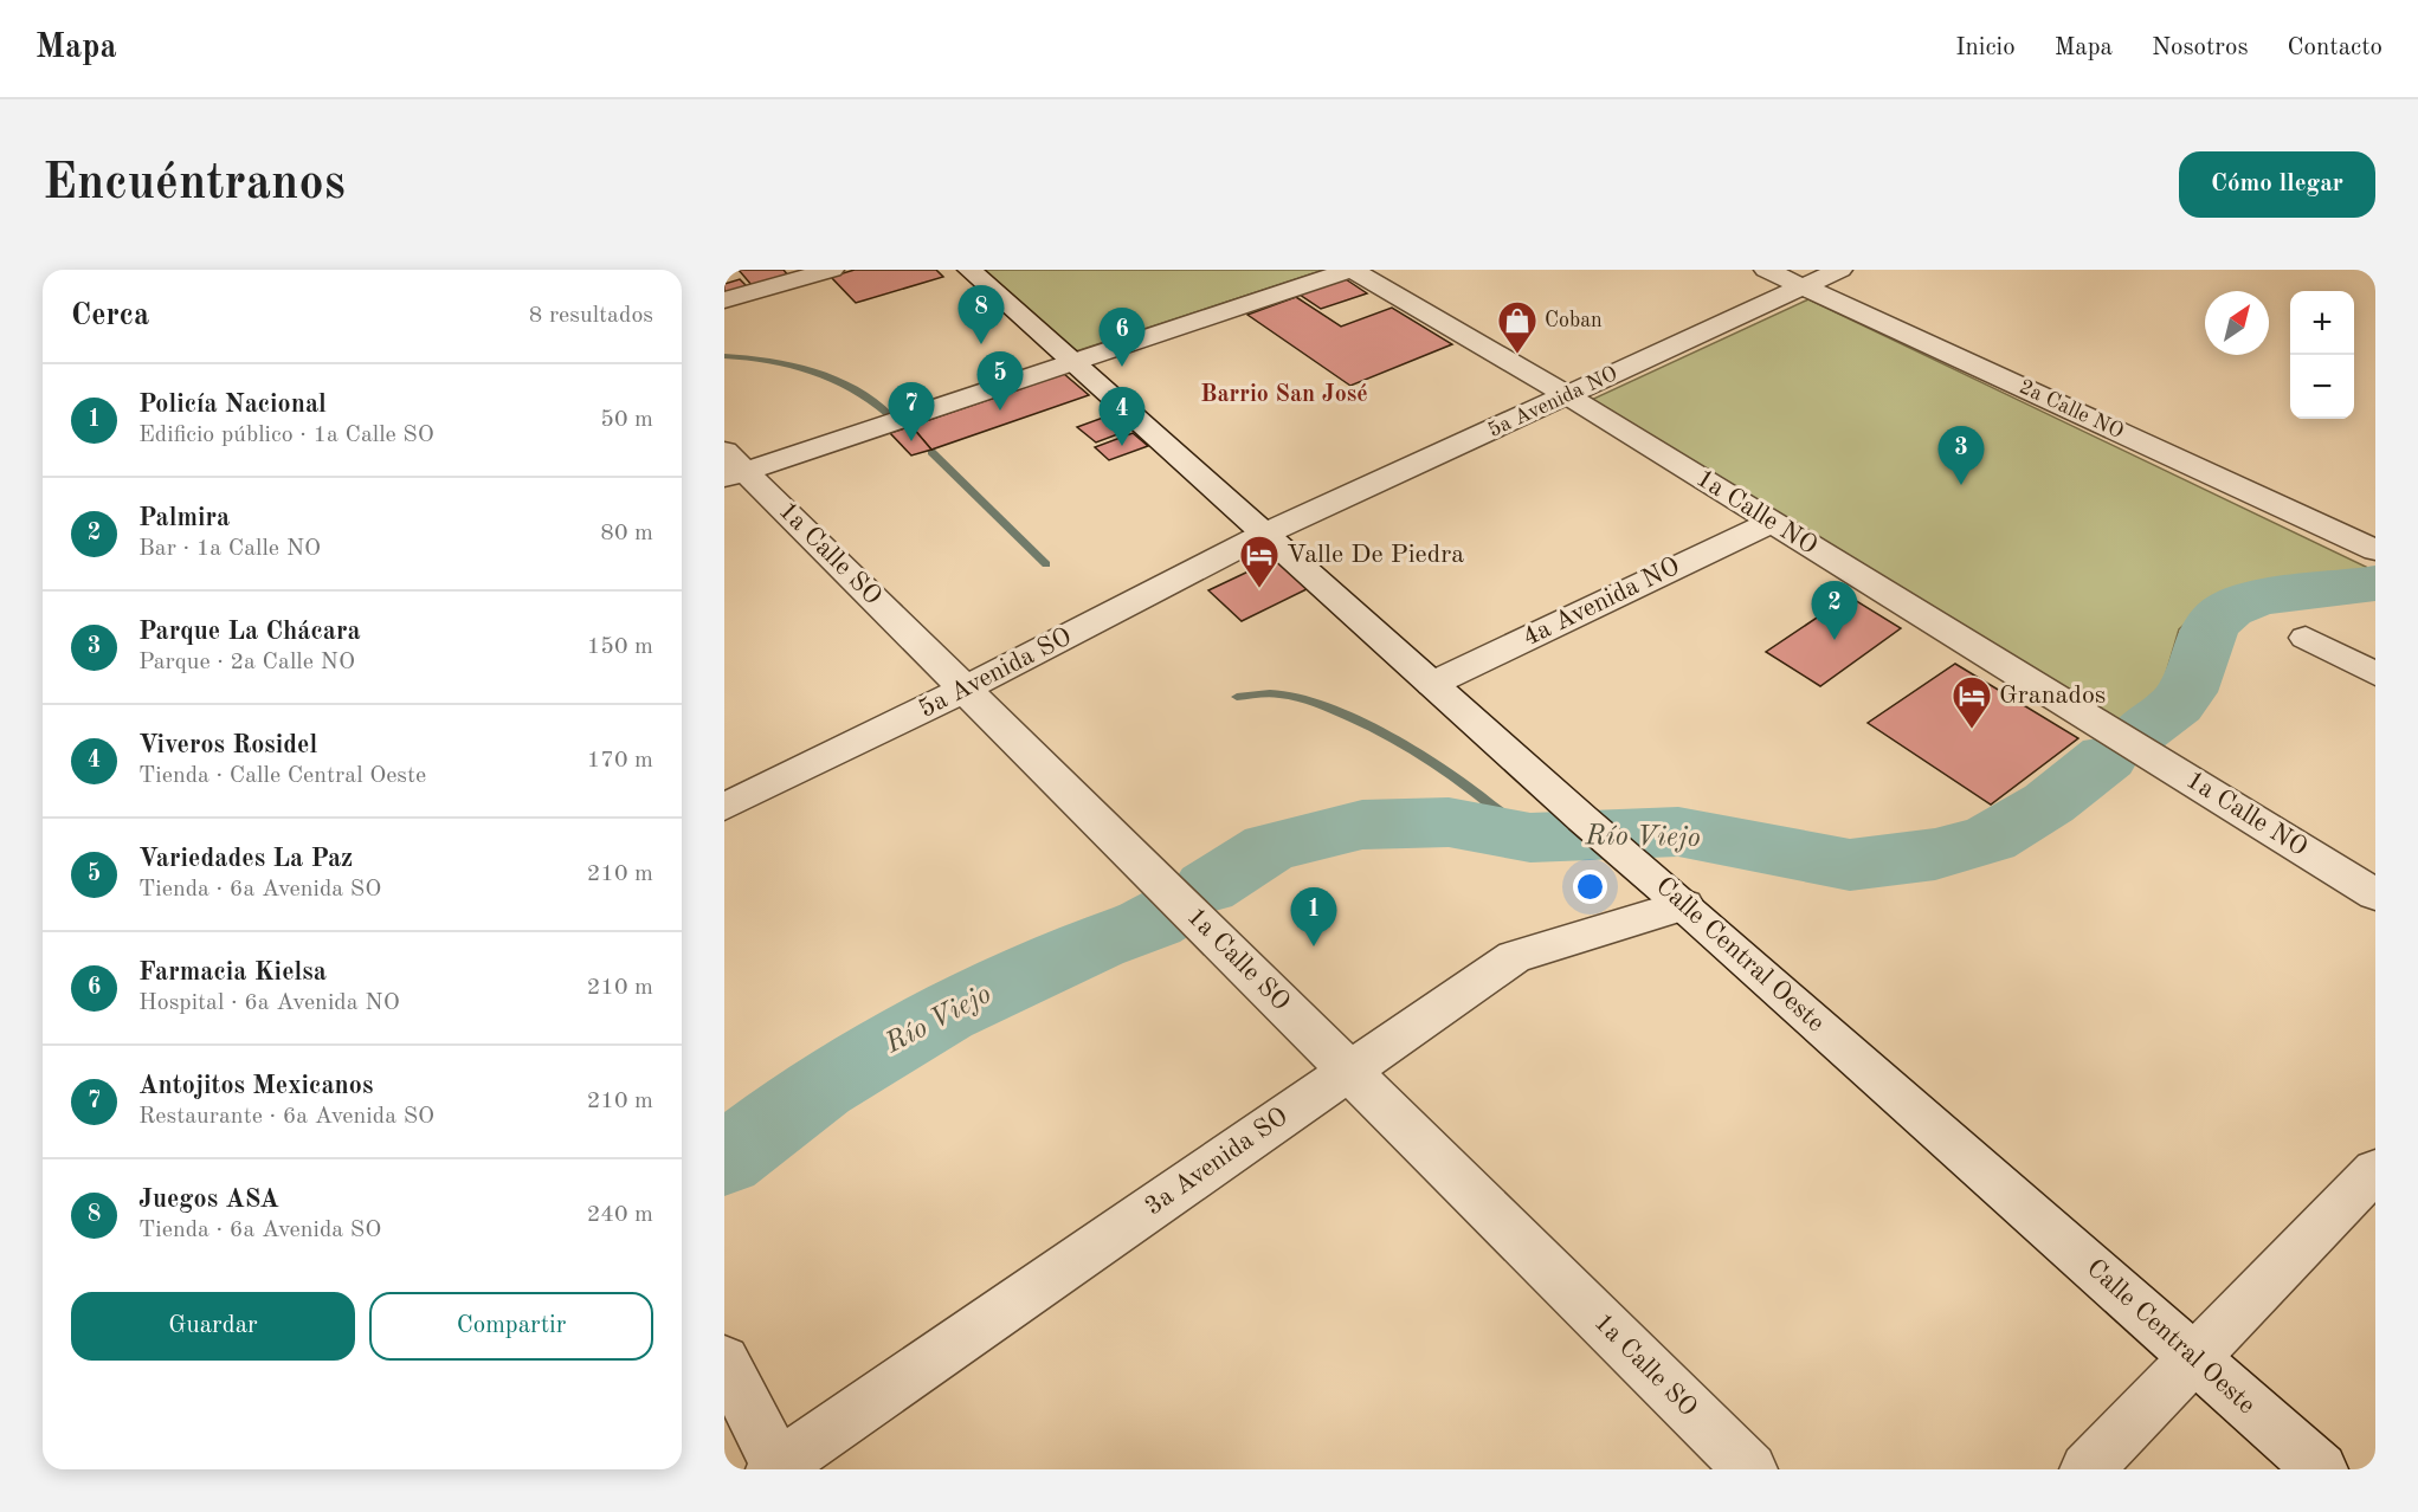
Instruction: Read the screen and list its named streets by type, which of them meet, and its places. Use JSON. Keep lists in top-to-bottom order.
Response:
{
  "streets": {
    "street": [
      "5a Avenida NO",
      "2a Calle NO",
      "1a Calle NO",
      "1a Calle SO",
      "4a Avenida NO",
      "5a Avenida SO",
      "Calle Central Oeste",
      "3a Avenida SO"
    ]
  },
  "crossings": [
    ["5a Avenida NO", "2a Calle NO"],
    ["5a Avenida NO", "1a Calle NO"],
    ["5a Avenida NO", "5a Avenida SO"],
    ["5a Avenida NO", "Calle Central Oeste"],
    ["1a Calle NO", "4a Avenida NO"],
    ["1a Calle SO", "5a Avenida SO"],
    ["1a Calle SO", "3a Avenida SO"],
    ["4a Avenida NO", "Calle Central Oeste"],
    ["5a Avenida SO", "Calle Central Oeste"],
    ["Calle Central Oeste", "3a Avenida SO"]
  ],
  "districts": ["Barrio San José"],
  "water": ["Río Viejo"],
  "places": {
    "shop": ["Coban"],
    "hotel": ["Valle De Piedra", "Granados"]
  },
  "north": "top right",
  "page": {
    "header": "Mapa",
    "nav": [
      "Inicio",
      "Mapa",
      "Nosotros",
      "Contacto"
    ],
    "buttons": [
      "Cómo llegar",
      ["Guardar", "Compartir"]
    ],
    "title": "Encuéntranos",
    "heading": ["Cerca", "8 resultados"],
    "pins": [
      "8",
      "6",
      "5",
      "7",
      "4",
      "3",
      "2",
      "1"
    ],
    "map_buttons": ["+", "−"],
    "list": [
      {
        "mark": "1",
        "name": "Policía Nacional",
        "note": "Edificio público · 1a Calle SO",
        "value": "50 m"
      },
      {
        "mark": "2",
        "name": "Palmira",
        "note": "Bar · 1a Calle NO",
        "value": "80 m"
      },
      {
        "mark": "3",
        "name": "Parque La Chácara",
        "note": "Parque · 2a Calle NO",
        "value": "150 m"
      },
      {
        "mark": "4",
        "name": "Viveros Rosidel",
        "note": "Tienda · Calle Central Oeste",
        "value": "170 m"
      },
      {
        "mark": "5",
        "name": "Variedades La Paz",
        "note": "Tienda · 6a Avenida SO",
        "value": "210 m"
      },
      {
        "mark": "6",
        "name": "Farmacia Kielsa",
        "note": "Hospital · 6a Avenida NO",
        "value": "210 m"
      },
      {
        "mark": "7",
        "name": "Antojitos Mexicanos",
        "note": "Restaurante · 6a Avenida SO",
        "value": "210 m"
      },
      {
        "mark": "8",
        "name": "Juegos ASA",
        "note": "Tienda · 6a Avenida SO",
        "value": "240 m"
      }
    ]
  }
}
